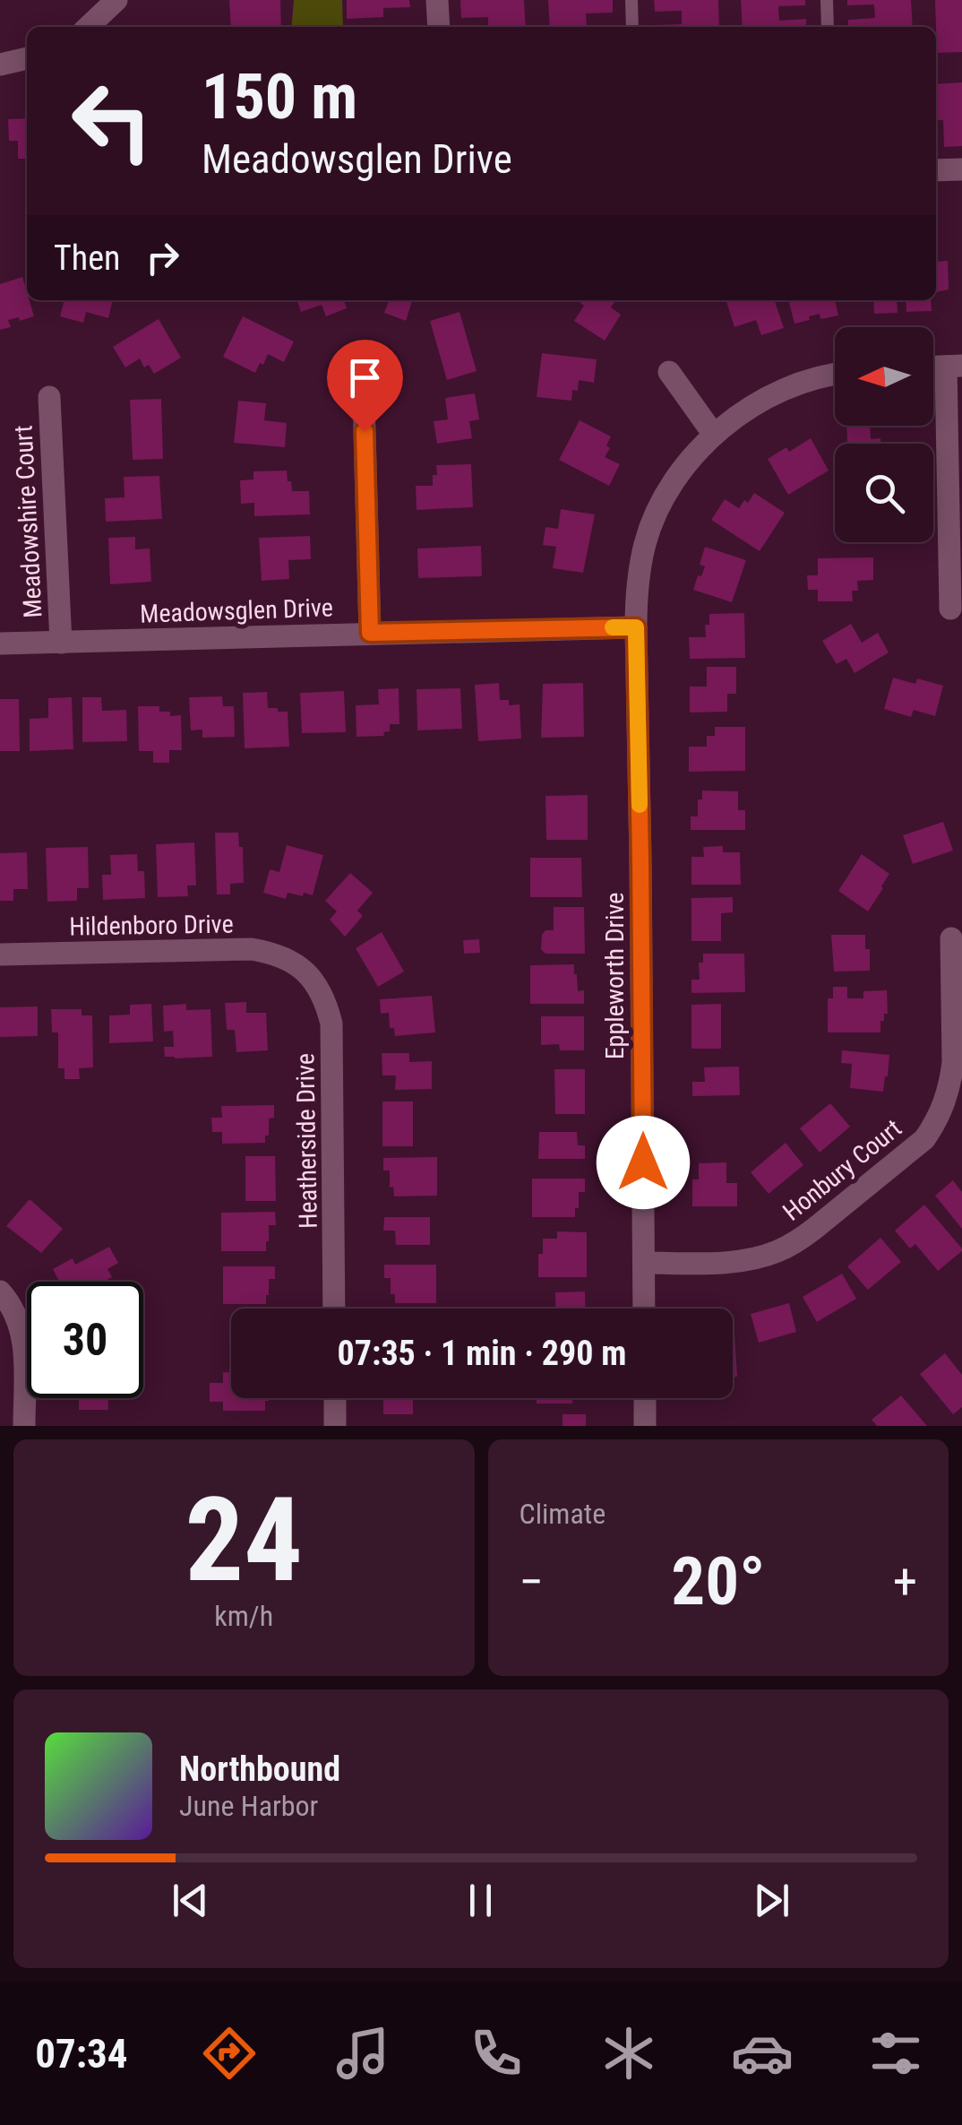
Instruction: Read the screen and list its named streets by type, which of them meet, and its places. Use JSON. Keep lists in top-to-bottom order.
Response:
{
  "streets": {
    "street": [
      "Meadowshire Court",
      "Meadowsglen Drive",
      "Hildenboro Drive",
      "Eppleworth Drive",
      "Heatherside Drive",
      "Honbury Court"
    ]
  },
  "crossings": [
    ["Meadowshire Court", "Meadowsglen Drive"],
    ["Meadowsglen Drive", "Eppleworth Drive"],
    ["Hildenboro Drive", "Heatherside Drive"],
    ["Eppleworth Drive", "Honbury Court"]
  ],
  "north": "left",
  "page": {
    "turn": ["150 m", "Meadowsglen Drive"],
    "then": "Then",
    "limit": "30",
    "trip": "07:35 · 1 min · 290 m",
    "tile": [
      ["24", "km/h"],
      "Climate"
    ],
    "heat": ["−", "20°", "+"],
    "song": ["Northbound", "June Harbor"],
    "tabs": "07:34"
  }
}
